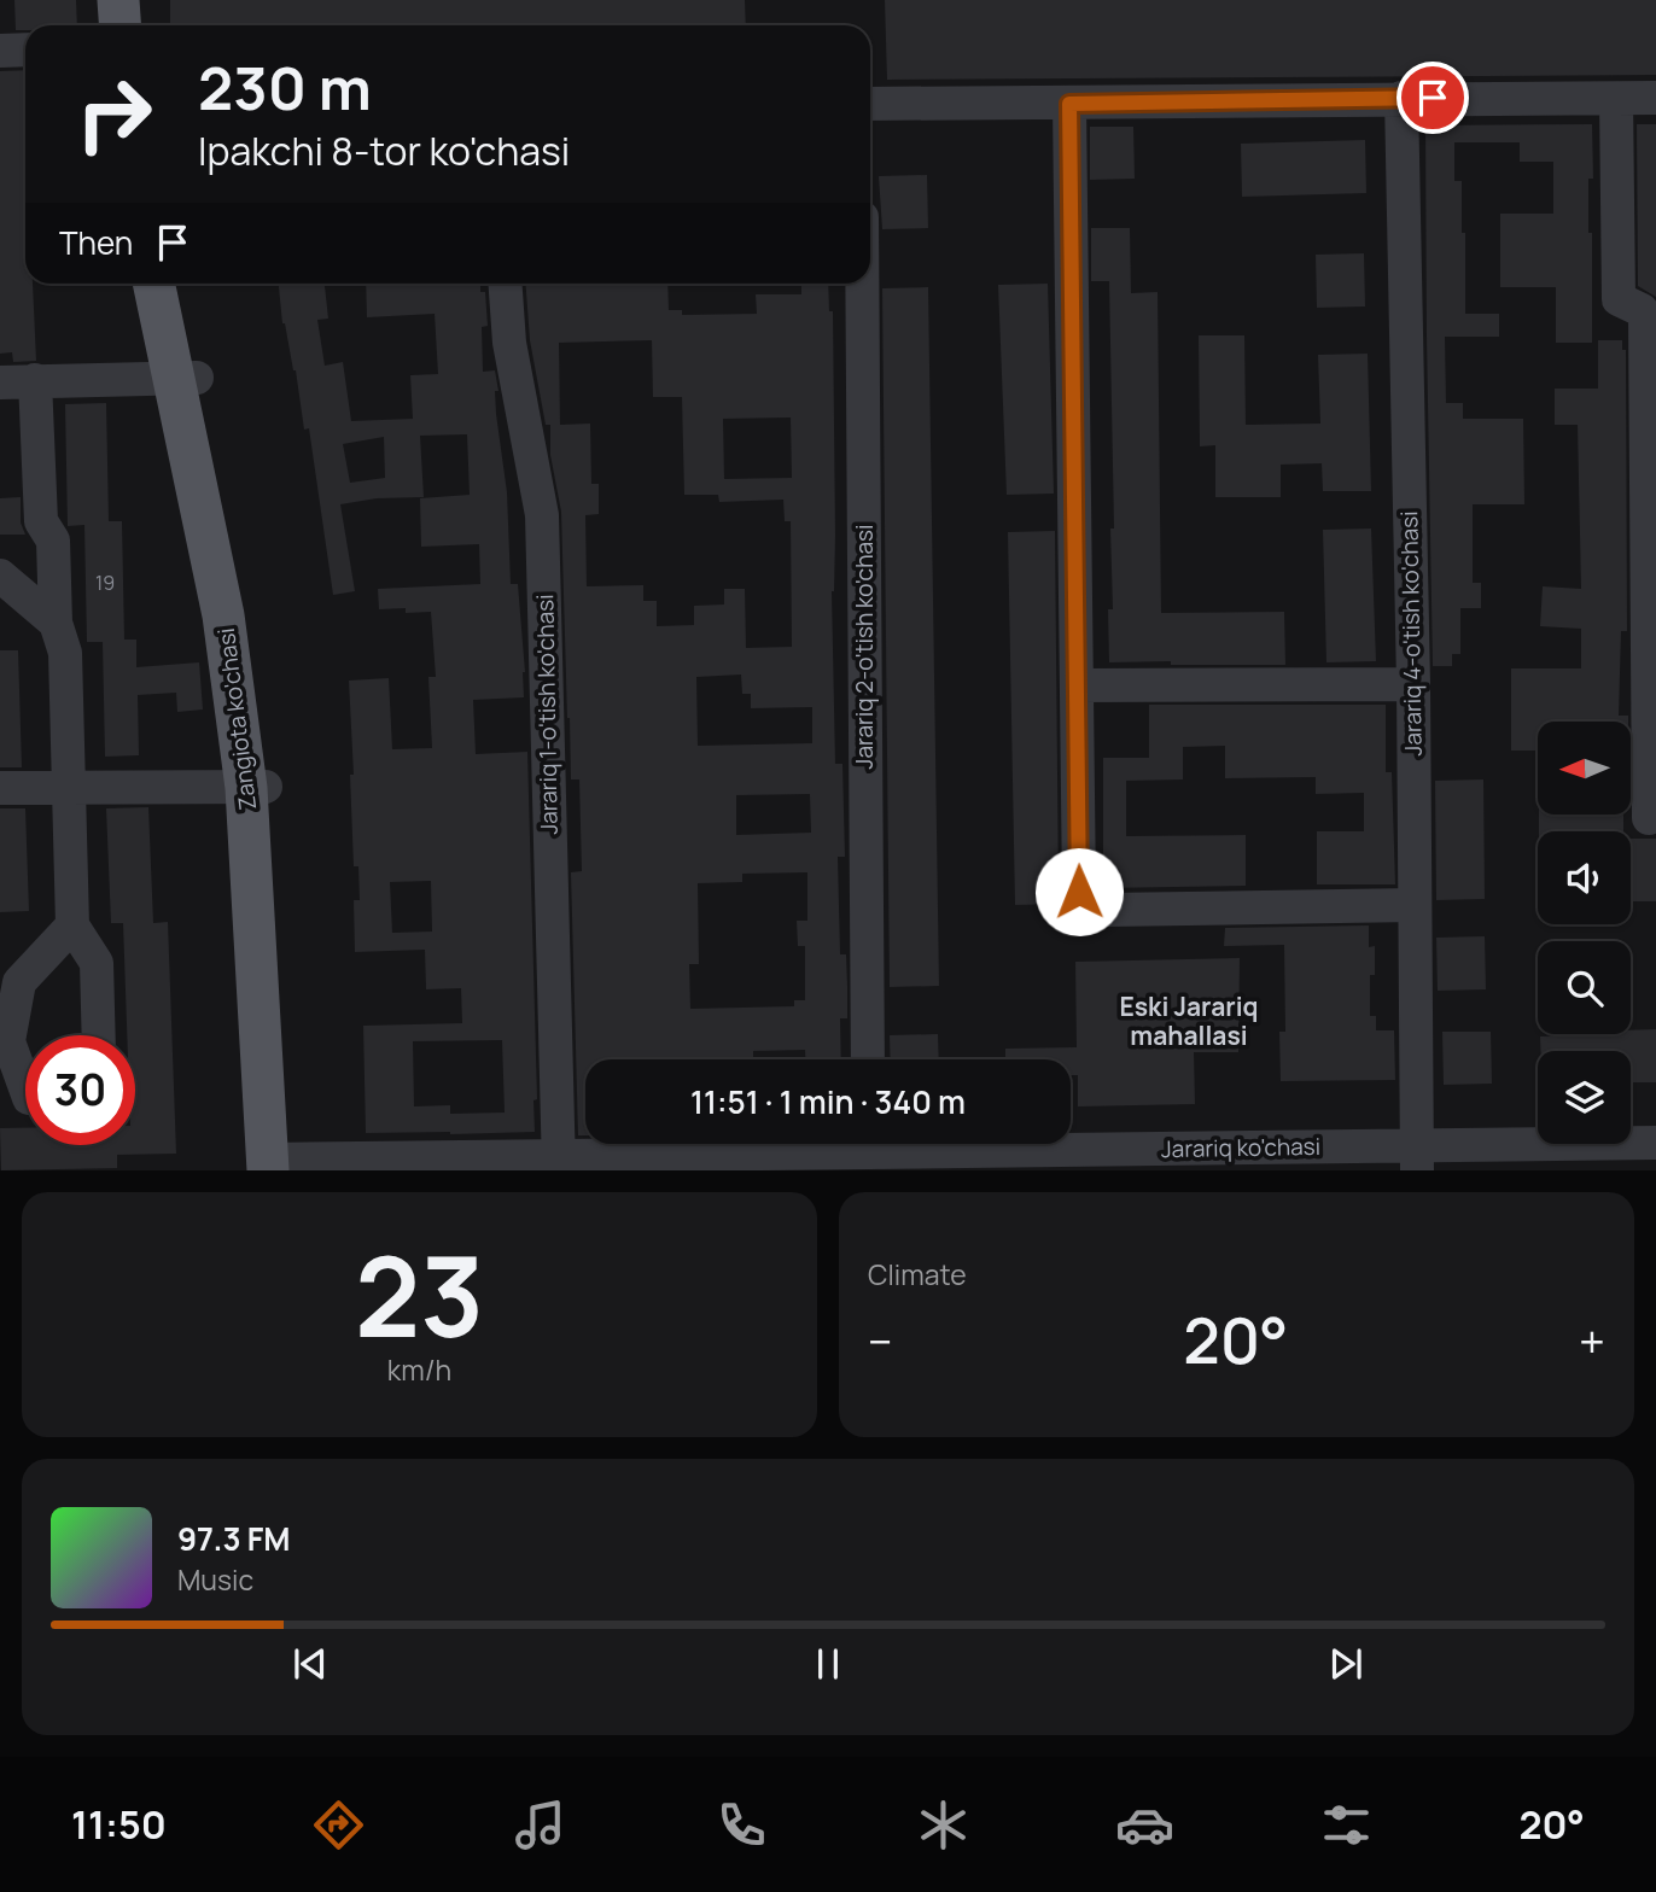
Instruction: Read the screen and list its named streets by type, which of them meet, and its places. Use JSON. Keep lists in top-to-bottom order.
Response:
{
  "streets": {
    "main road": ["Zangiota ko'chasi"],
    "street": [
      "Jarariq 4-o'tish ko'chasi",
      "Jarariq 2-o'tish ko'chasi",
      "Jarariq 1-o'tish ko'chasi",
      "Jarariq ko'chasi"
    ]
  },
  "crossings": [
    ["Jarariq 4-o'tish ko'chasi", "Jarariq ko'chasi"],
    ["Jarariq 1-o'tish ko'chasi", "Jarariq ko'chasi"],
    ["Zangiota ko'chasi", "Jarariq ko'chasi"]
  ],
  "districts": ["Eski Jarariq mahallasi"],
  "house_numbers": ["19"],
  "north": "left",
  "page": {
    "turn": ["230 m", "Ipakchi 8-tor ko'chasi"],
    "then": "Then",
    "limit": "30",
    "trip": "11:51 · 1 min · 340 m",
    "tile": [
      ["23", "km/h"],
      "Climate"
    ],
    "heat": ["−", "20°", "+"],
    "song": ["97.3 FM", "Music"],
    "tabs": ["11:50", "20°"]
  }
}
